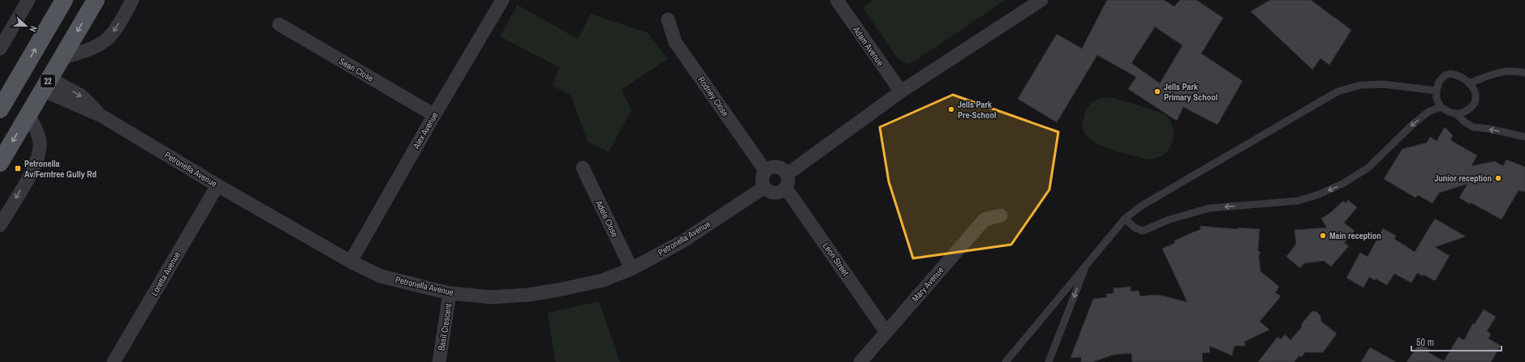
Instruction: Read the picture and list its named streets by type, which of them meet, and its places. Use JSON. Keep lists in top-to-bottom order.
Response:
{
  "streets": {
    "main road": ["22"],
    "street": [
      "Adam Avenue",
      "Sean Close",
      "Rodney Close",
      "Alex Avenue",
      "Petronella Avenue",
      "Adele Close",
      "Leon Street",
      "Loretta Avenue",
      "Mary Avenue",
      "Basil Crescent"
    ]
  },
  "crossings": [
    ["Sean Close", "Alex Avenue"],
    ["22", "Petronella Avenue"],
    ["Rodney Close", "Petronella Avenue"],
    ["Rodney Close", "Leon Street"],
    ["Alex Avenue", "Petronella Avenue"],
    ["Petronella Avenue", "Adele Close"],
    ["Petronella Avenue", "Leon Street"],
    ["Petronella Avenue", "Loretta Avenue"],
    ["Petronella Avenue", "Basil Crescent"],
    ["Leon Street", "Mary Avenue"]
  ],
  "places": {
    "other": [
      "Jells Park Primary School",
      "Jells Park Pre-School",
      "Junior reception",
      "Main reception"
    ],
    "transit": ["Petronella Av/Ferntree Gully Rd"]
  },
  "scale_bar": "50 m",
  "north": "right"
}
